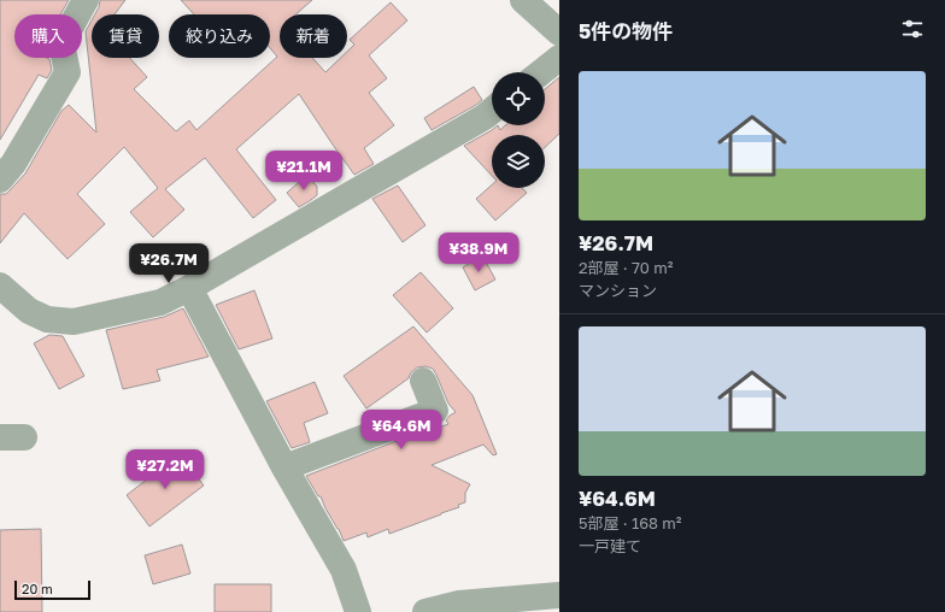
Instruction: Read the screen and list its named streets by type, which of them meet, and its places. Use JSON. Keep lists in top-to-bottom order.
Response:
{
  "scale_bar": "20 m",
  "page": {
    "heading": "5件の物件",
    "chip": [
      "購入",
      "賃貸",
      "絞り込み",
      "新着"
    ],
    "list": [
      {
        "name": "¥26.7M",
        "note": "2部屋 · 70 m² · マンション"
      },
      {
        "name": "¥64.6M",
        "note": "5部屋 · 168 m² · 一戸建て"
      }
    ],
    "price": [
      "¥21.1M",
      "¥38.9M",
      "¥26.7M",
      "¥64.6M",
      "¥27.2M"
    ],
    "scale": "20 m"
  }
}
